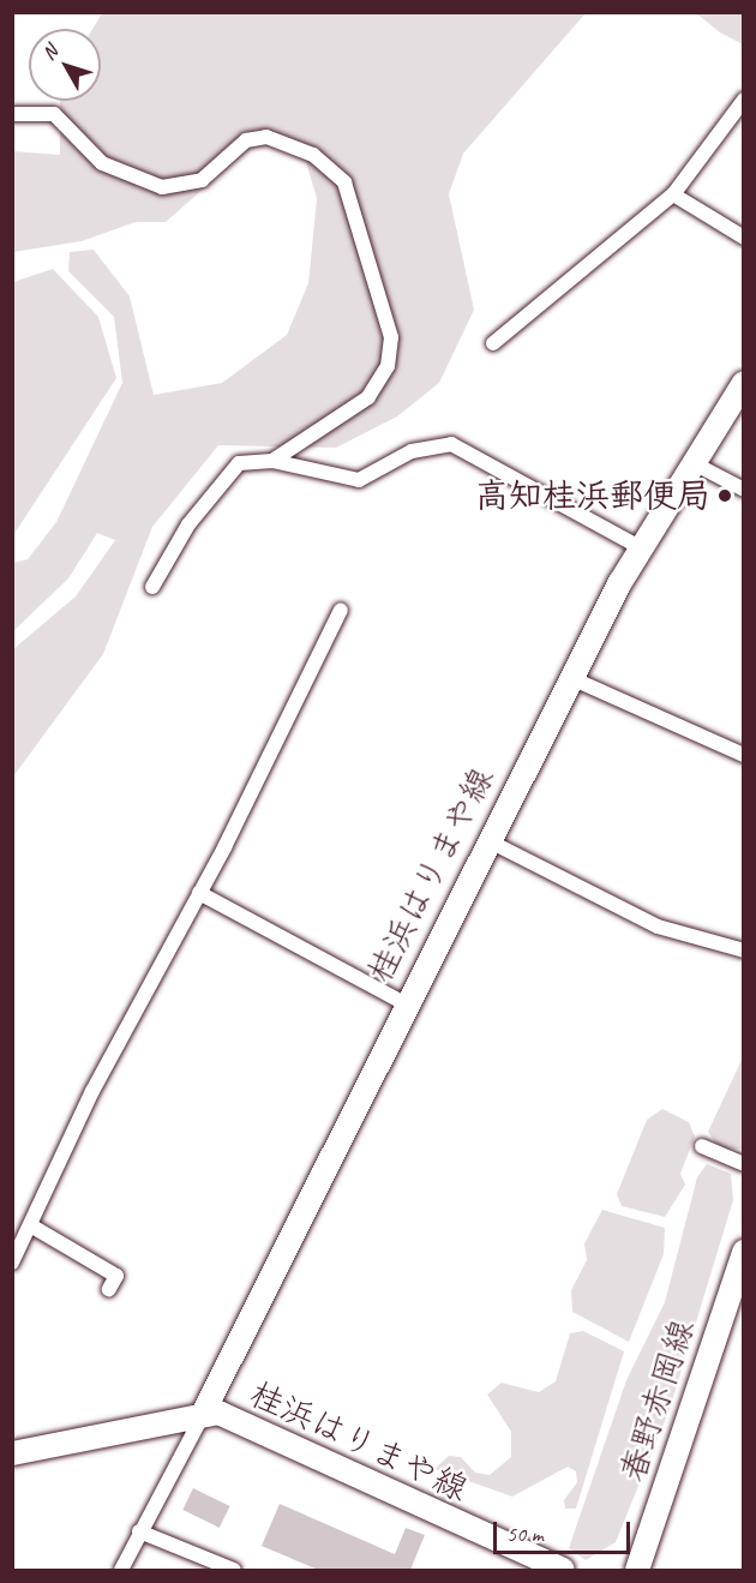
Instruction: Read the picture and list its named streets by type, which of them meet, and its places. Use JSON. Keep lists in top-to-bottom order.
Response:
{
  "streets": {
    "main road": ["桂浜はりまや線", "春野赤岡線"]
  },
  "places": ["高知桂浜郵便局"],
  "scale_bar": "50 m",
  "north": "top left"
}
